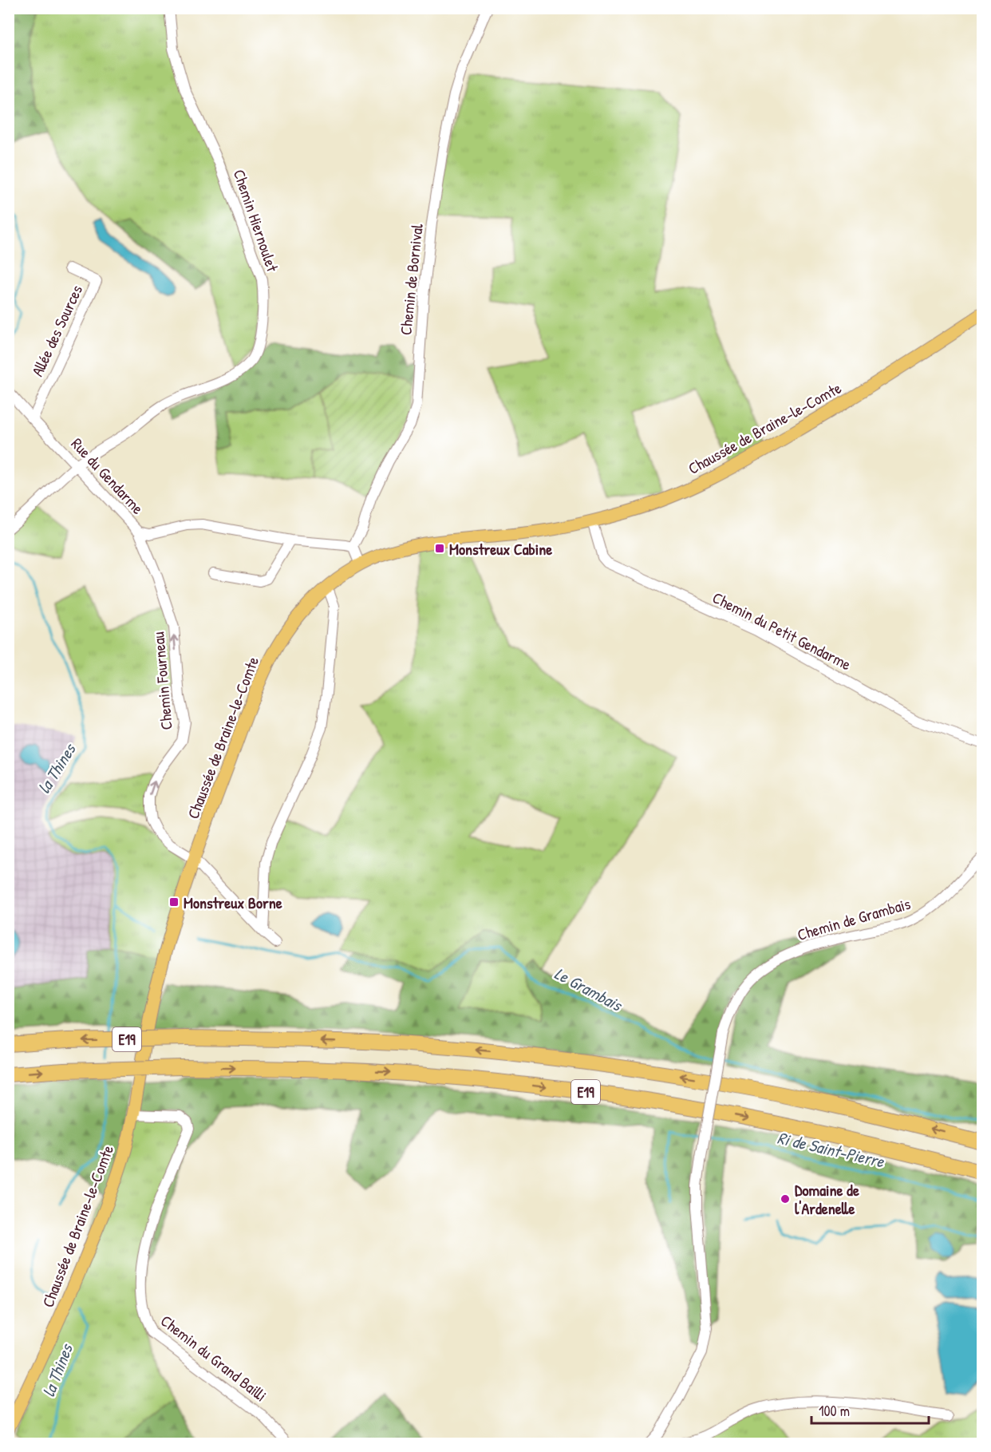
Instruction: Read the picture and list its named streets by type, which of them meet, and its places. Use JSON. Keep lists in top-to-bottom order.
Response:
{
  "streets": {
    "highway": ["E19"],
    "main road": ["Chaussée de Braine-le-Comte"],
    "street": [
      "Chemin Hiernoulet",
      "Chemin de Bornival",
      "Allée des Sources",
      "Rue du Gendarme",
      "Chemin du Petit Gendarme",
      "Chemin Fourneau",
      "Chemin de Grambais",
      "Chemin du Grand Bailli"
    ]
  },
  "crossings": [
    ["Chemin Hiernoulet", "Rue du Gendarme"],
    ["Chemin de Bornival", "Rue du Gendarme"],
    ["Allée des Sources", "Rue du Gendarme"],
    ["Chaussée de Braine-le-Comte", "Chemin du Petit Gendarme"],
    ["Chaussée de Braine-le-Comte", "Chemin Fourneau"],
    ["Chaussée de Braine-le-Comte", "Chemin du Grand Bailli"],
    ["Rue du Gendarme", "Chemin Fourneau"]
  ],
  "one_way": ["Chemin Fourneau"],
  "water": ["la Thines", "Le Grambais", "Ri de Saint-Pierre"],
  "places": {
    "transit": ["Monstreux Cabine", "Monstreux Borne"],
    "other": ["Domaine de l'Ardenelle"]
  },
  "scale_bar": "100 m"
}
